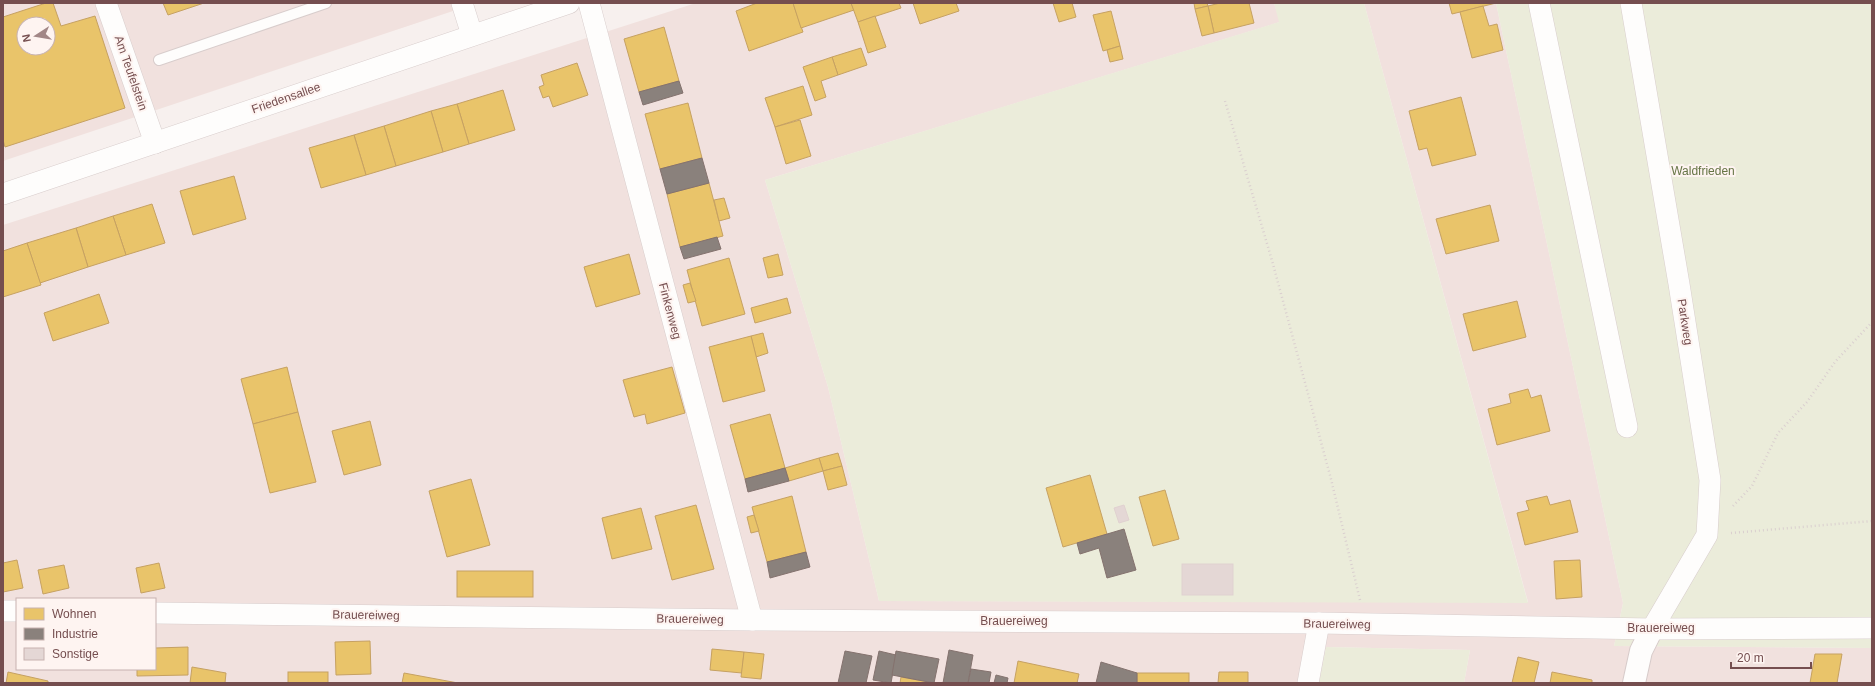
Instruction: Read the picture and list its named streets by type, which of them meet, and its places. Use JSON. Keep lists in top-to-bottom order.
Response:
{
  "streets": {
    "street": [
      "Am Teufelstein",
      "Friedensallee",
      "Finkenweg",
      "Parkweg",
      "Brauereiweg"
    ]
  },
  "crossings": [
    ["Am Teufelstein", "Friedensallee"],
    ["Finkenweg", "Brauereiweg"],
    ["Parkweg", "Brauereiweg"]
  ],
  "parks": ["Waldfrieden"],
  "legend": ["Wohnen", "Industrie", "Sonstige"],
  "scale_bar": "20 m",
  "north": "left"
}
